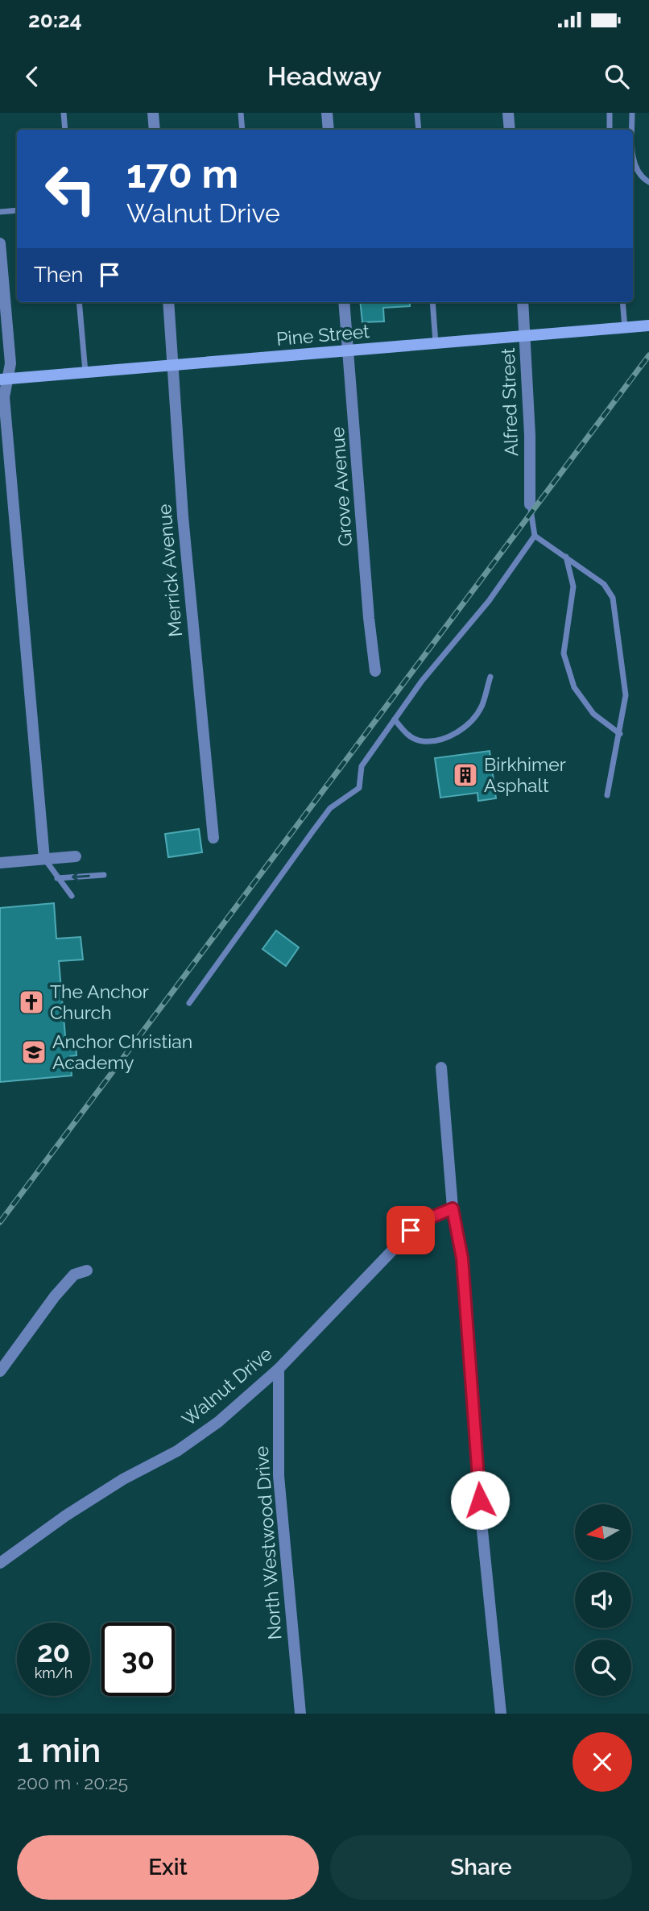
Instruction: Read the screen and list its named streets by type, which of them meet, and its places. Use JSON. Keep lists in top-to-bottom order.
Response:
{
  "streets": {
    "main road": ["Pine Street"],
    "street": [
      "Alfred Street",
      "Grove Avenue",
      "Merrick Avenue",
      "Walnut Drive",
      "North Westwood Drive"
    ]
  },
  "crossings": [
    ["Pine Street", "Alfred Street"],
    ["Pine Street", "Grove Avenue"],
    ["Pine Street", "Merrick Avenue"],
    ["Walnut Drive", "North Westwood Drive"]
  ],
  "places": {
    "building": ["Birkhimer Asphalt"],
    "church": ["The Anchor Church"],
    "school or university": ["Anchor Christian Academy"]
  },
  "north": "left",
  "page": {
    "status": "20:24",
    "header": "Headway",
    "turn": ["170 m", "Walnut Drive"],
    "then": "Then",
    "speed": "20 km/h",
    "limit": "30",
    "heading": ["1 min", "200 m · 20:25"],
    "buttons": ["Exit", "Share"]
  }
}
